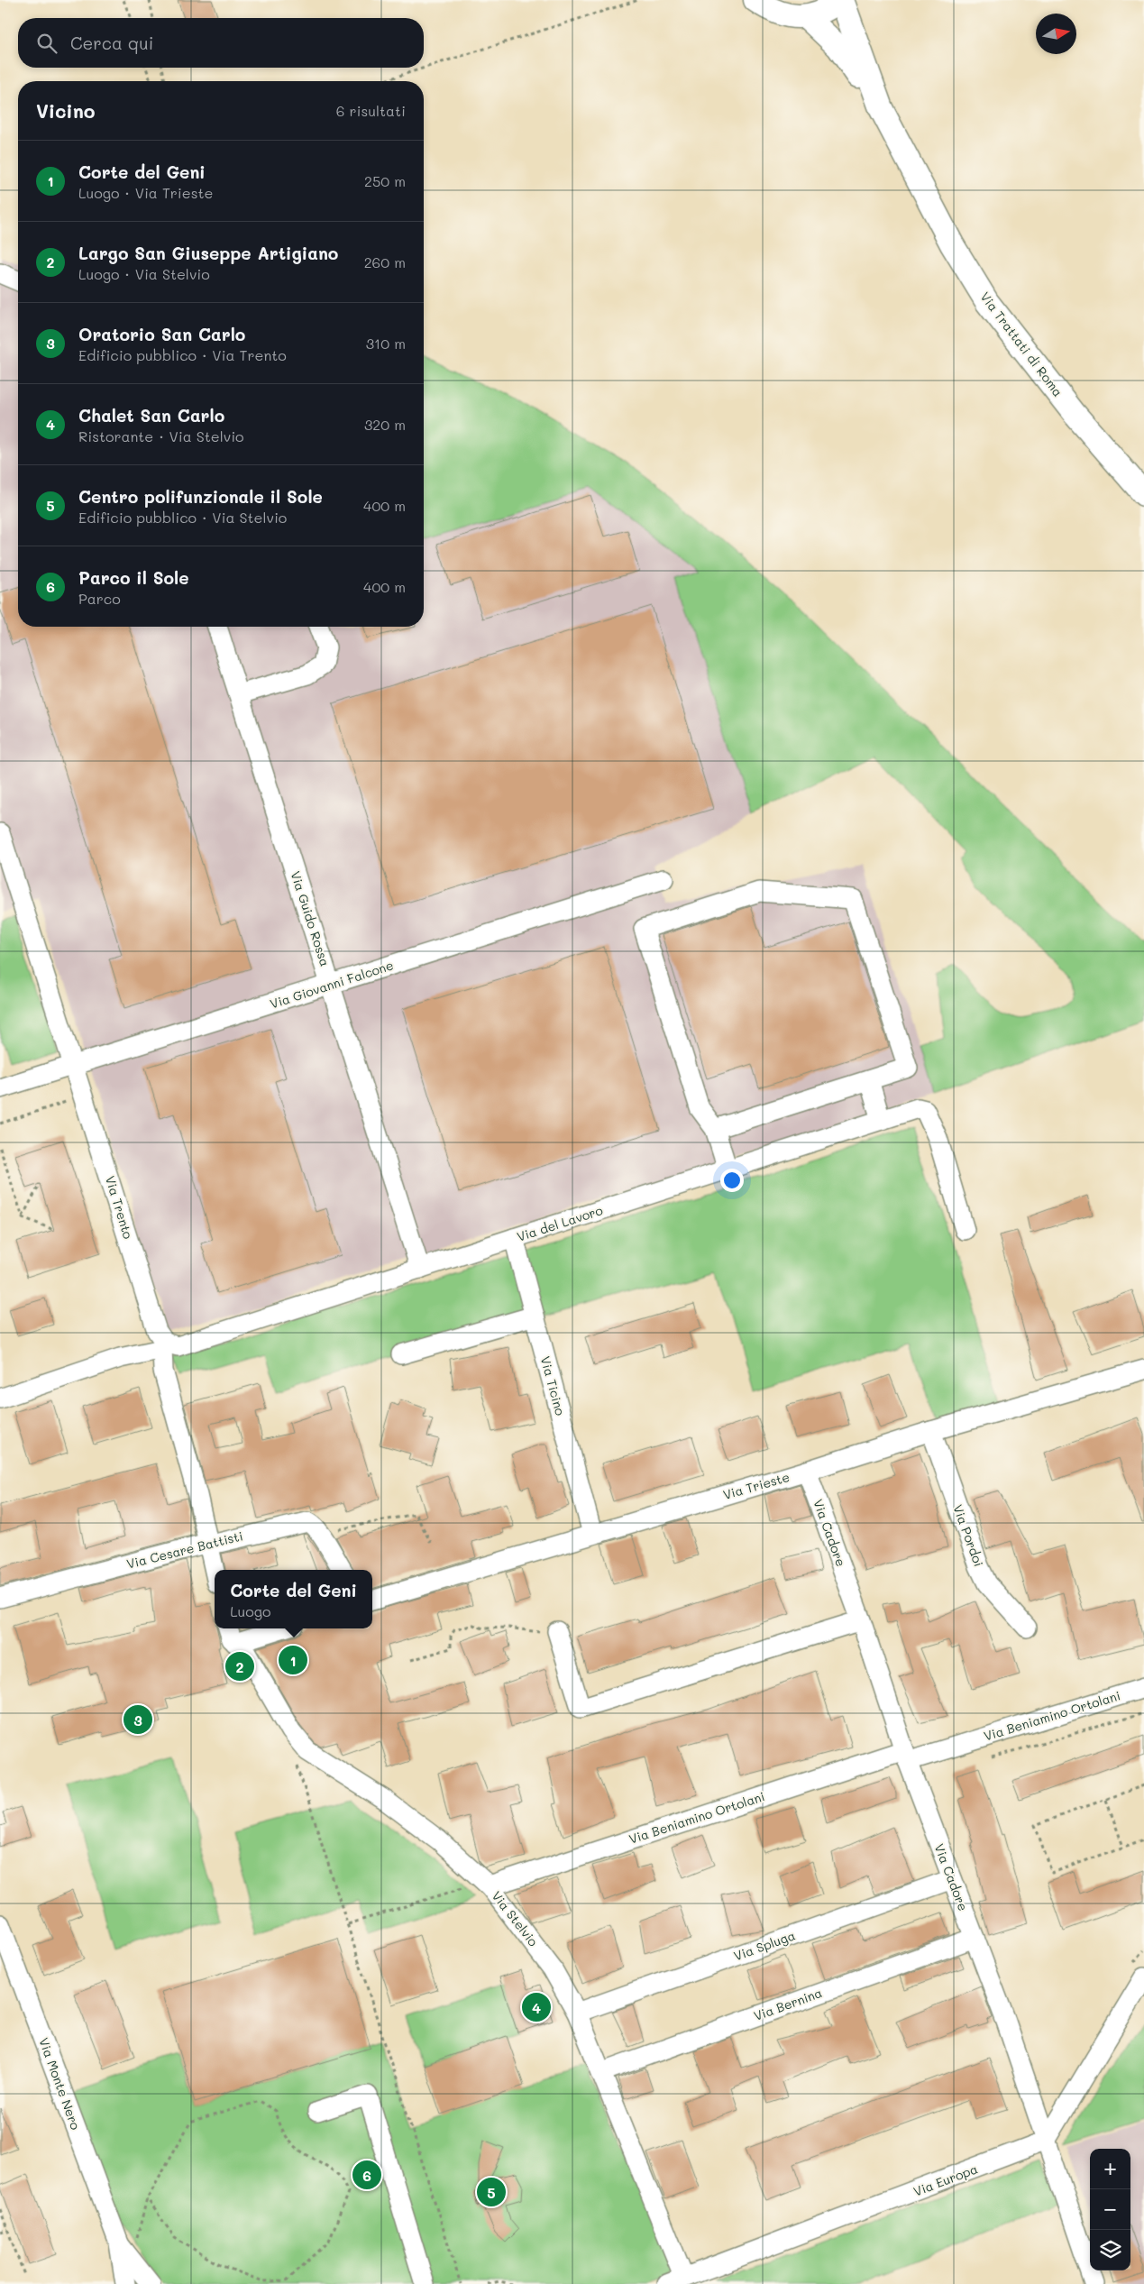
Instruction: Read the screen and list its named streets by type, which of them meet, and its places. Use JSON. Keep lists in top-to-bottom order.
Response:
{
  "streets": {
    "main road": ["Via Trattati di Roma"],
    "street": [
      "Via Guido Rossa",
      "Via Giovanni Falcone",
      "Via Trento",
      "Via del Lavoro",
      "Via Ticino",
      "Via Trieste",
      "Via Cadore",
      "Via Pordoi",
      "Via Cesare Battisti",
      "Via Beniamino Ortolani",
      "Via Stelvio",
      "Via Spluga",
      "Via Bernina",
      "Via Monte Nero",
      "Via Europa"
    ]
  },
  "crossings": [
    ["Via Guido Rossa", "Via Giovanni Falcone"],
    ["Via Guido Rossa", "Via del Lavoro"],
    ["Via Giovanni Falcone", "Via Trento"],
    ["Via Trento", "Via del Lavoro"],
    ["Via Trento", "Via Cesare Battisti"],
    ["Via del Lavoro", "Via Ticino"],
    ["Via Ticino", "Via Trieste"],
    ["Via Trieste", "Via Cadore"],
    ["Via Trieste", "Via Pordoi"],
    ["Via Cadore", "Via Beniamino Ortolani"],
    ["Via Cadore", "Via Spluga"],
    ["Via Cadore", "Via Bernina"],
    ["Via Cadore", "Via Europa"],
    ["Via Beniamino Ortolani", "Via Stelvio"],
    ["Via Stelvio", "Via Spluga"],
    ["Via Stelvio", "Via Bernina"],
    ["Via Stelvio", "Via Europa"]
  ],
  "north": "right",
  "page": {
    "search": "Cerca qui",
    "heading": ["Vicino", "6 risultati"],
    "list": [
      {
        "mark": "1",
        "name": "Corte del Geni",
        "note": "Luogo · Via Trieste",
        "value": "250 m"
      },
      {
        "mark": "2",
        "name": "Largo San Giuseppe Artigiano",
        "note": "Luogo · Via Stelvio",
        "value": "260 m"
      },
      {
        "mark": "3",
        "name": "Oratorio San Carlo",
        "note": "Edificio pubblico · Via Trento",
        "value": "310 m"
      },
      {
        "mark": "4",
        "name": "Chalet San Carlo",
        "note": "Ristorante · Via Stelvio",
        "value": "320 m"
      },
      {
        "mark": "5",
        "name": "Centro polifunzionale il Sole",
        "note": "Edificio pubblico · Via Stelvio",
        "value": "400 m"
      },
      {
        "mark": "6",
        "name": "Parco il Sole",
        "note": "Parco",
        "value": "400 m"
      }
    ],
    "popup": ["Corte del Geni", "Luogo"],
    "pins": [
      "1",
      "2",
      "3",
      "4",
      "6",
      "5"
    ],
    "map_buttons": ["+", "−"]
  }
}
